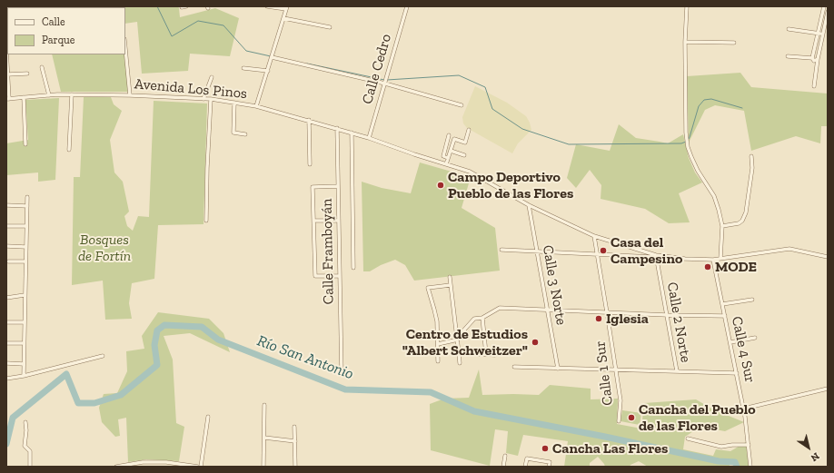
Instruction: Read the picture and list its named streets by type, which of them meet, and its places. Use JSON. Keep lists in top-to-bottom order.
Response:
{
  "streets": {
    "street": [
      "Calle Cedro",
      "Avenida Los Pinos",
      "Calle Framboyán",
      "Calle 3 Norte",
      "Calle 2 Norte",
      "Calle 4 Sur",
      "Calle 1 Sur"
    ]
  },
  "crossings": [
    ["Calle Cedro", "Avenida Los Pinos"],
    ["Avenida Los Pinos", "Calle Framboyán"],
    ["Avenida Los Pinos", "Calle 3 Norte"],
    ["Avenida Los Pinos", "Calle 2 Norte"],
    ["Avenida Los Pinos", "Calle 1 Sur"]
  ],
  "water": ["Río San Antonio"],
  "parks": ["Bosques de Fortín"],
  "places": [
    "Campo Deportivo Pueblo de las Flores",
    "Casa del Campesino",
    "MODE",
    "Iglesia",
    "Centro de Estudios \"Albert Schweitzer\"",
    "Cancha del Pueblo de las Flores",
    "Cancha Las Flores"
  ],
  "legend": ["Calle", "Parque"],
  "north": "bottom right"
}
